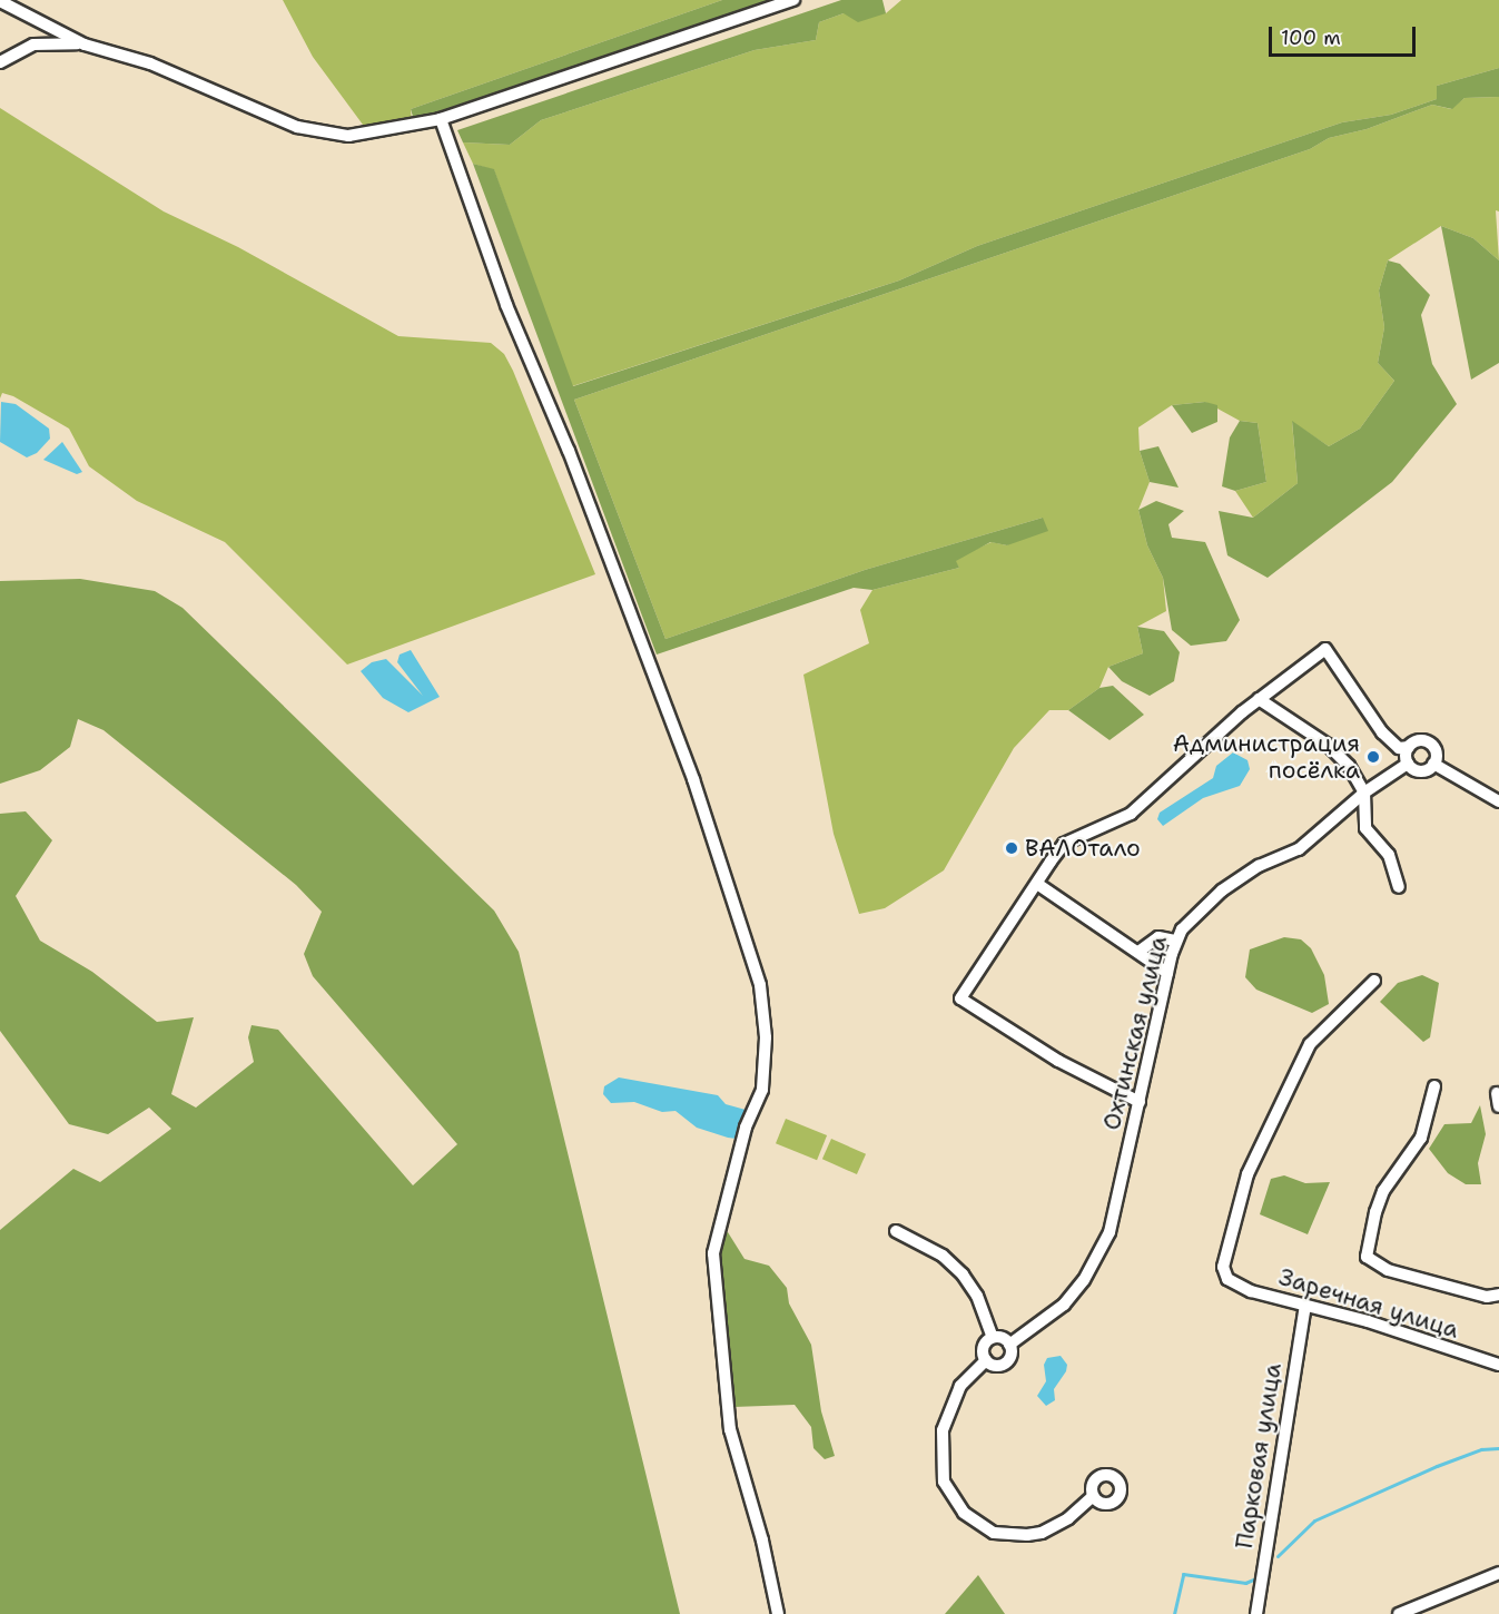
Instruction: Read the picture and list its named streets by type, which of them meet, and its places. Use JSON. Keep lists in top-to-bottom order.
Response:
{
  "streets": {
    "street": ["Охтинская улица", "Заречная улица", "Парковая улица"]
  },
  "crossings": [
    ["Заречная улица", "Парковая улица"]
  ],
  "places": ["Администрация посёлка", "ВАЛОтало"],
  "scale_bar": "100 m"
}
